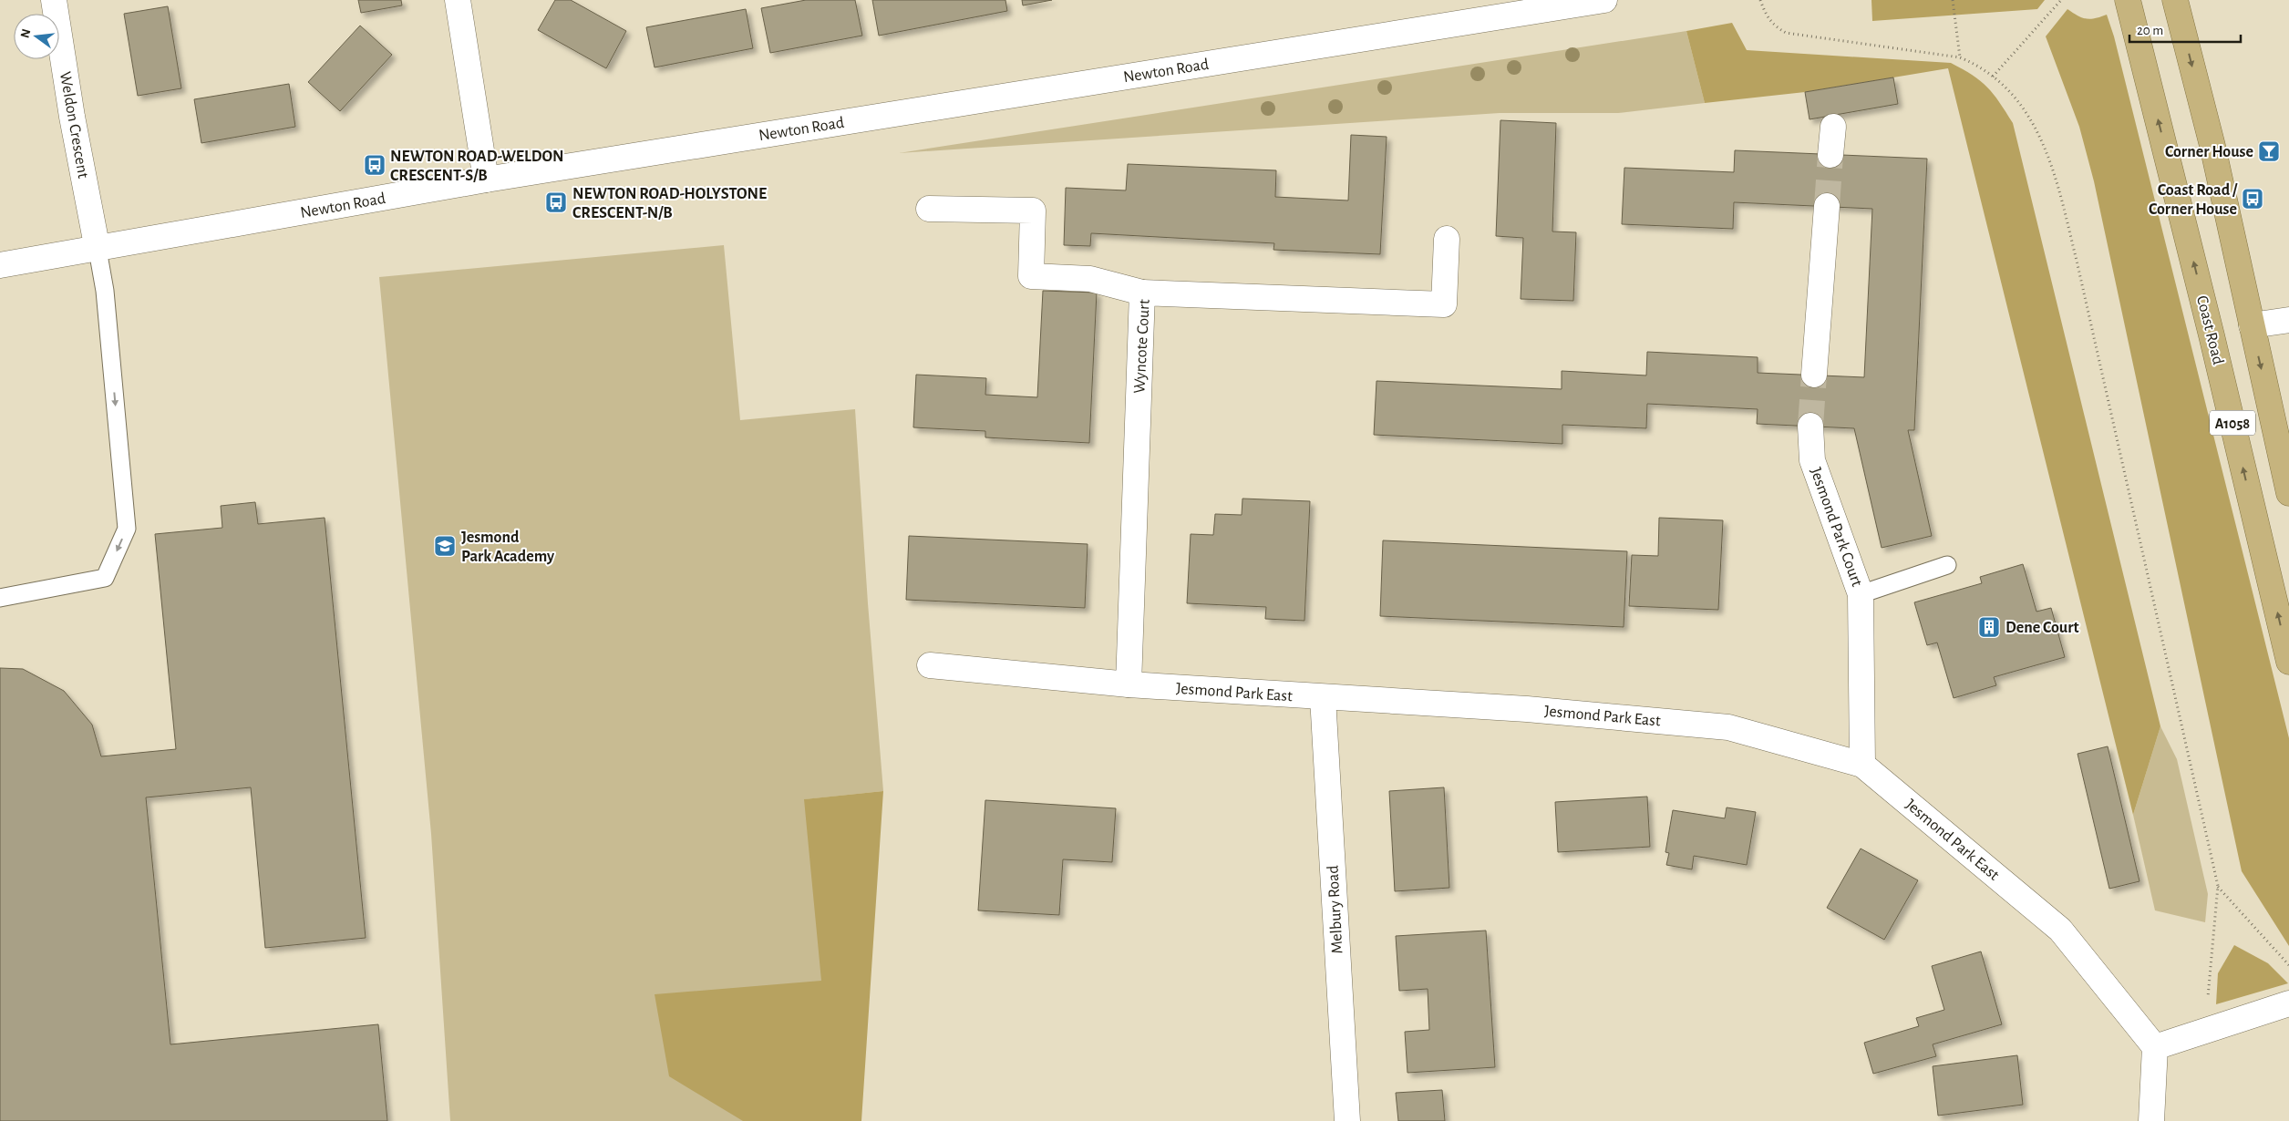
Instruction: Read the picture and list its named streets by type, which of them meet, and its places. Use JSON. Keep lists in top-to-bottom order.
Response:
{
  "streets": {
    "highway": ["Coast Road", "A1058"],
    "street": [
      "Newton Road",
      "Weldon Crescent",
      "Wyncote Court",
      "Jesmond Park Court",
      "Jesmond Park East",
      "Melbury Road"
    ]
  },
  "crossings": [
    ["Newton Road", "Weldon Crescent"],
    ["Wyncote Court", "Jesmond Park East"],
    ["Jesmond Park Court", "Jesmond Park East"],
    ["Jesmond Park East", "Melbury Road"]
  ],
  "places": {
    "bar": ["Corner House"],
    "bus stop": ["NEWTON ROAD-WELDON CRESCENT-S/B", "Coast Road / Corner House", "NEWTON ROAD-HOLYSTONE CRESCENT-N/B"],
    "school or university": ["Jesmond Park Academy"],
    "building": ["Dene Court"]
  },
  "scale_bar": "20 m",
  "north": "left"
}
